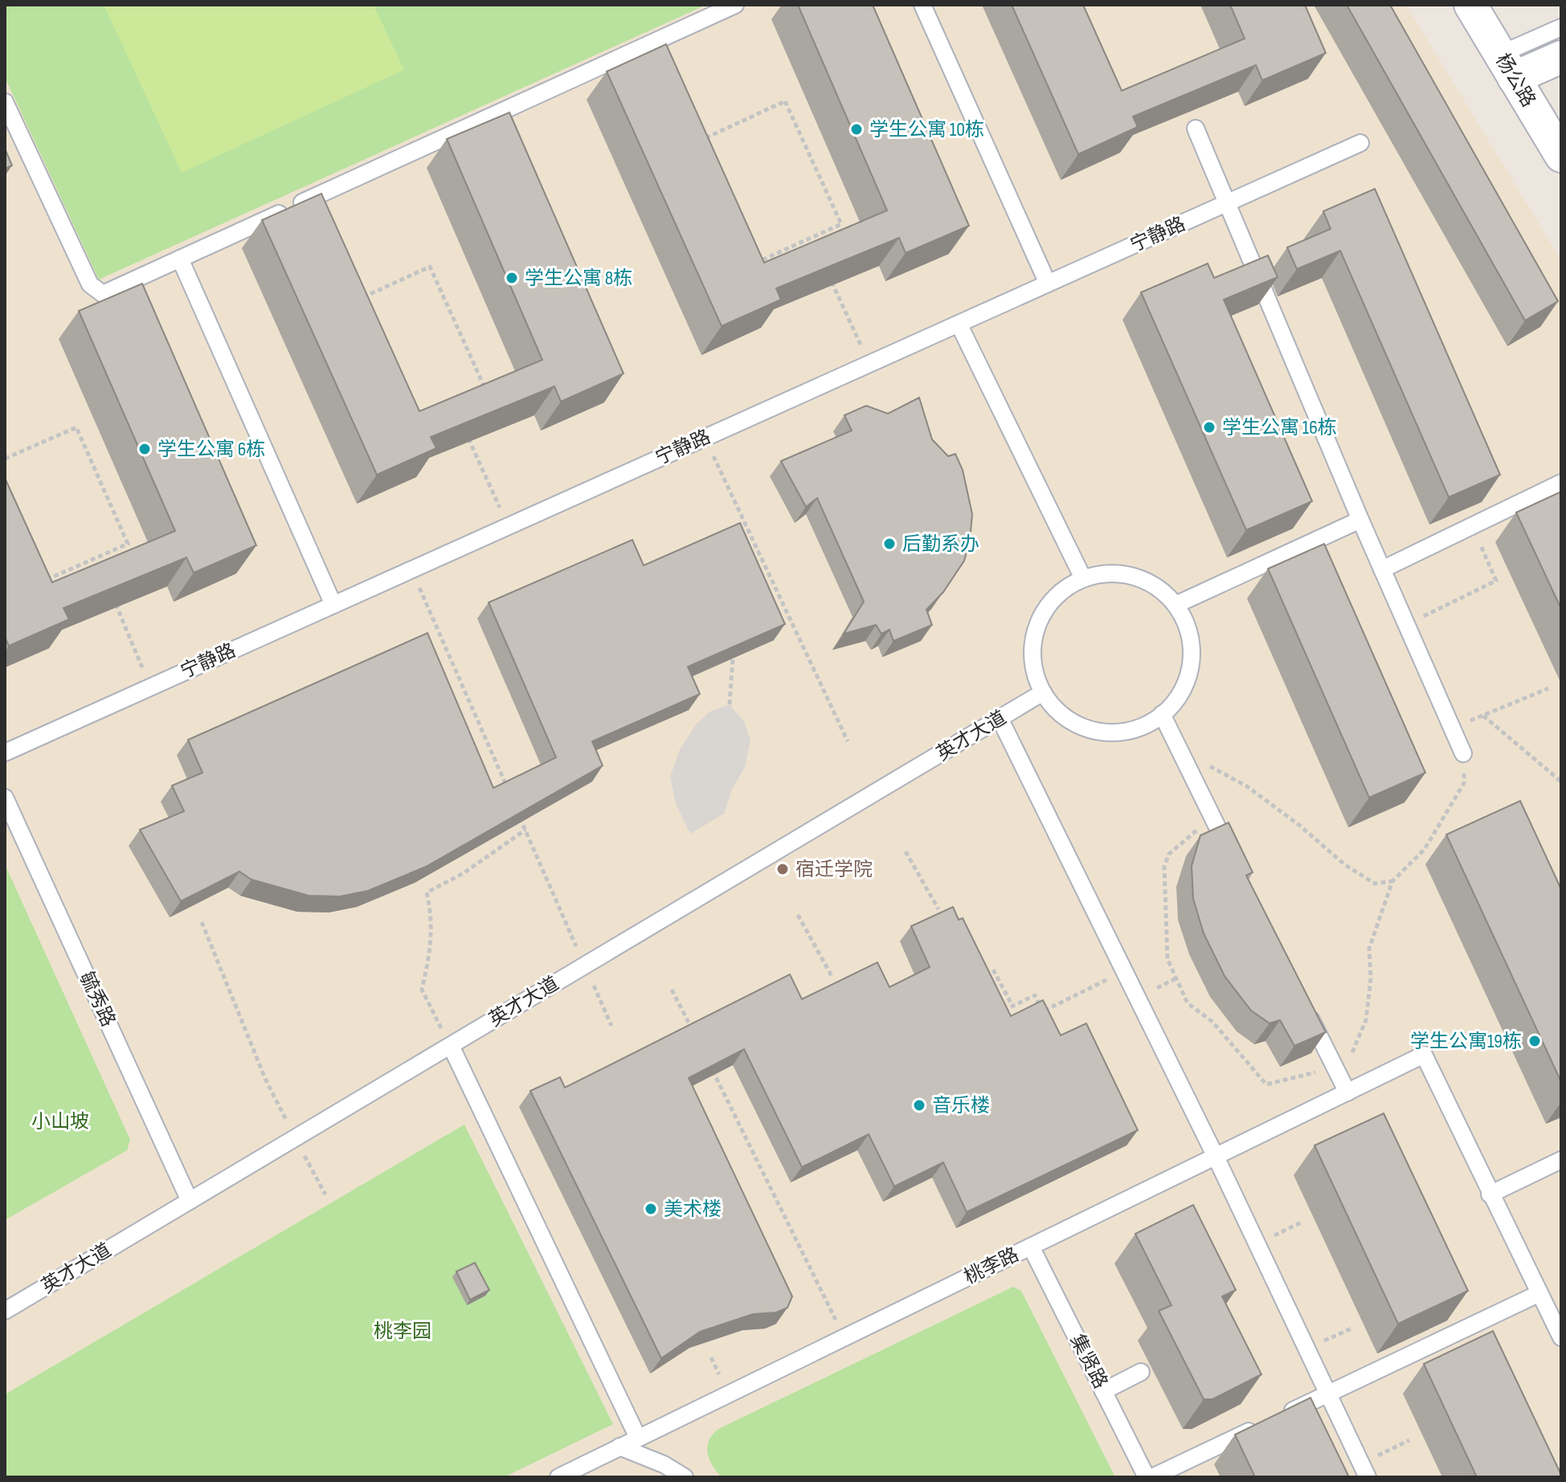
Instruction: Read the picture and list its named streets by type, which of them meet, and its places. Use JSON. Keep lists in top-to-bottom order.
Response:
{
  "streets": {
    "street": ["杨公路"],
    "lane": [
      "宁静路",
      "英才大道",
      "毓秀路",
      "桃李路",
      "集贤路"
    ]
  },
  "crossings": [
    ["英才大道", "毓秀路"],
    ["桃李路", "集贤路"]
  ],
  "parks": ["小山坡", "桃李园"],
  "places": [
    "学生公寓 10栋",
    "学生公寓 8栋",
    "学生公寓 16栋",
    "学生公寓 6栋",
    "后勤系办",
    "宿迁学院",
    "学生公寓19栋",
    "音乐楼",
    "美术楼"
  ]
}
